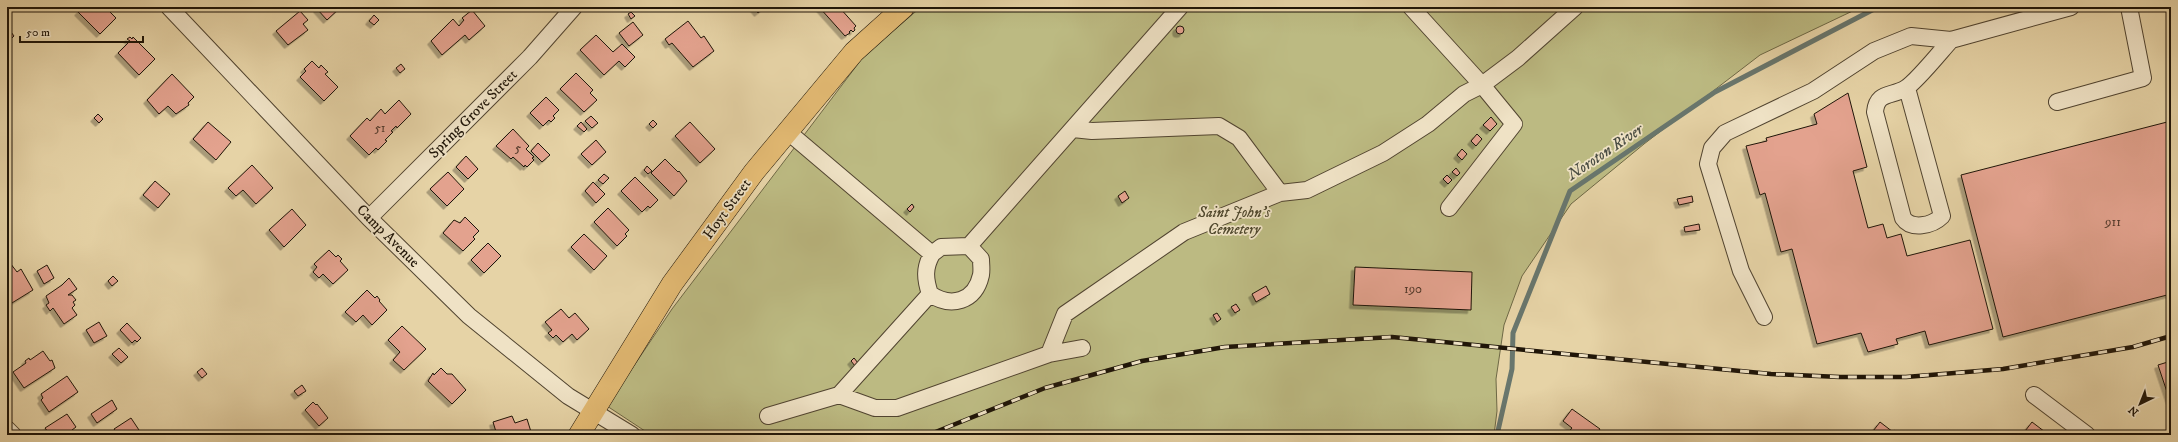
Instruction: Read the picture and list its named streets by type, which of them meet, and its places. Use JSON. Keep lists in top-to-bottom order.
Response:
{
  "streets": {
    "main road": ["Hoyt Street"],
    "street": ["Spring Grove Street", "Camp Avenue"]
  },
  "crossings": [
    ["Spring Grove Street", "Camp Avenue"],
    ["Hoyt Street", "Camp Avenue"]
  ],
  "water": ["Noroton River"],
  "parks": ["Saint John's Cemetery"],
  "house_numbers": [
    "51",
    "5",
    "911",
    "190"
  ],
  "scale_bar": "50 m",
  "north": "bottom left"
}
